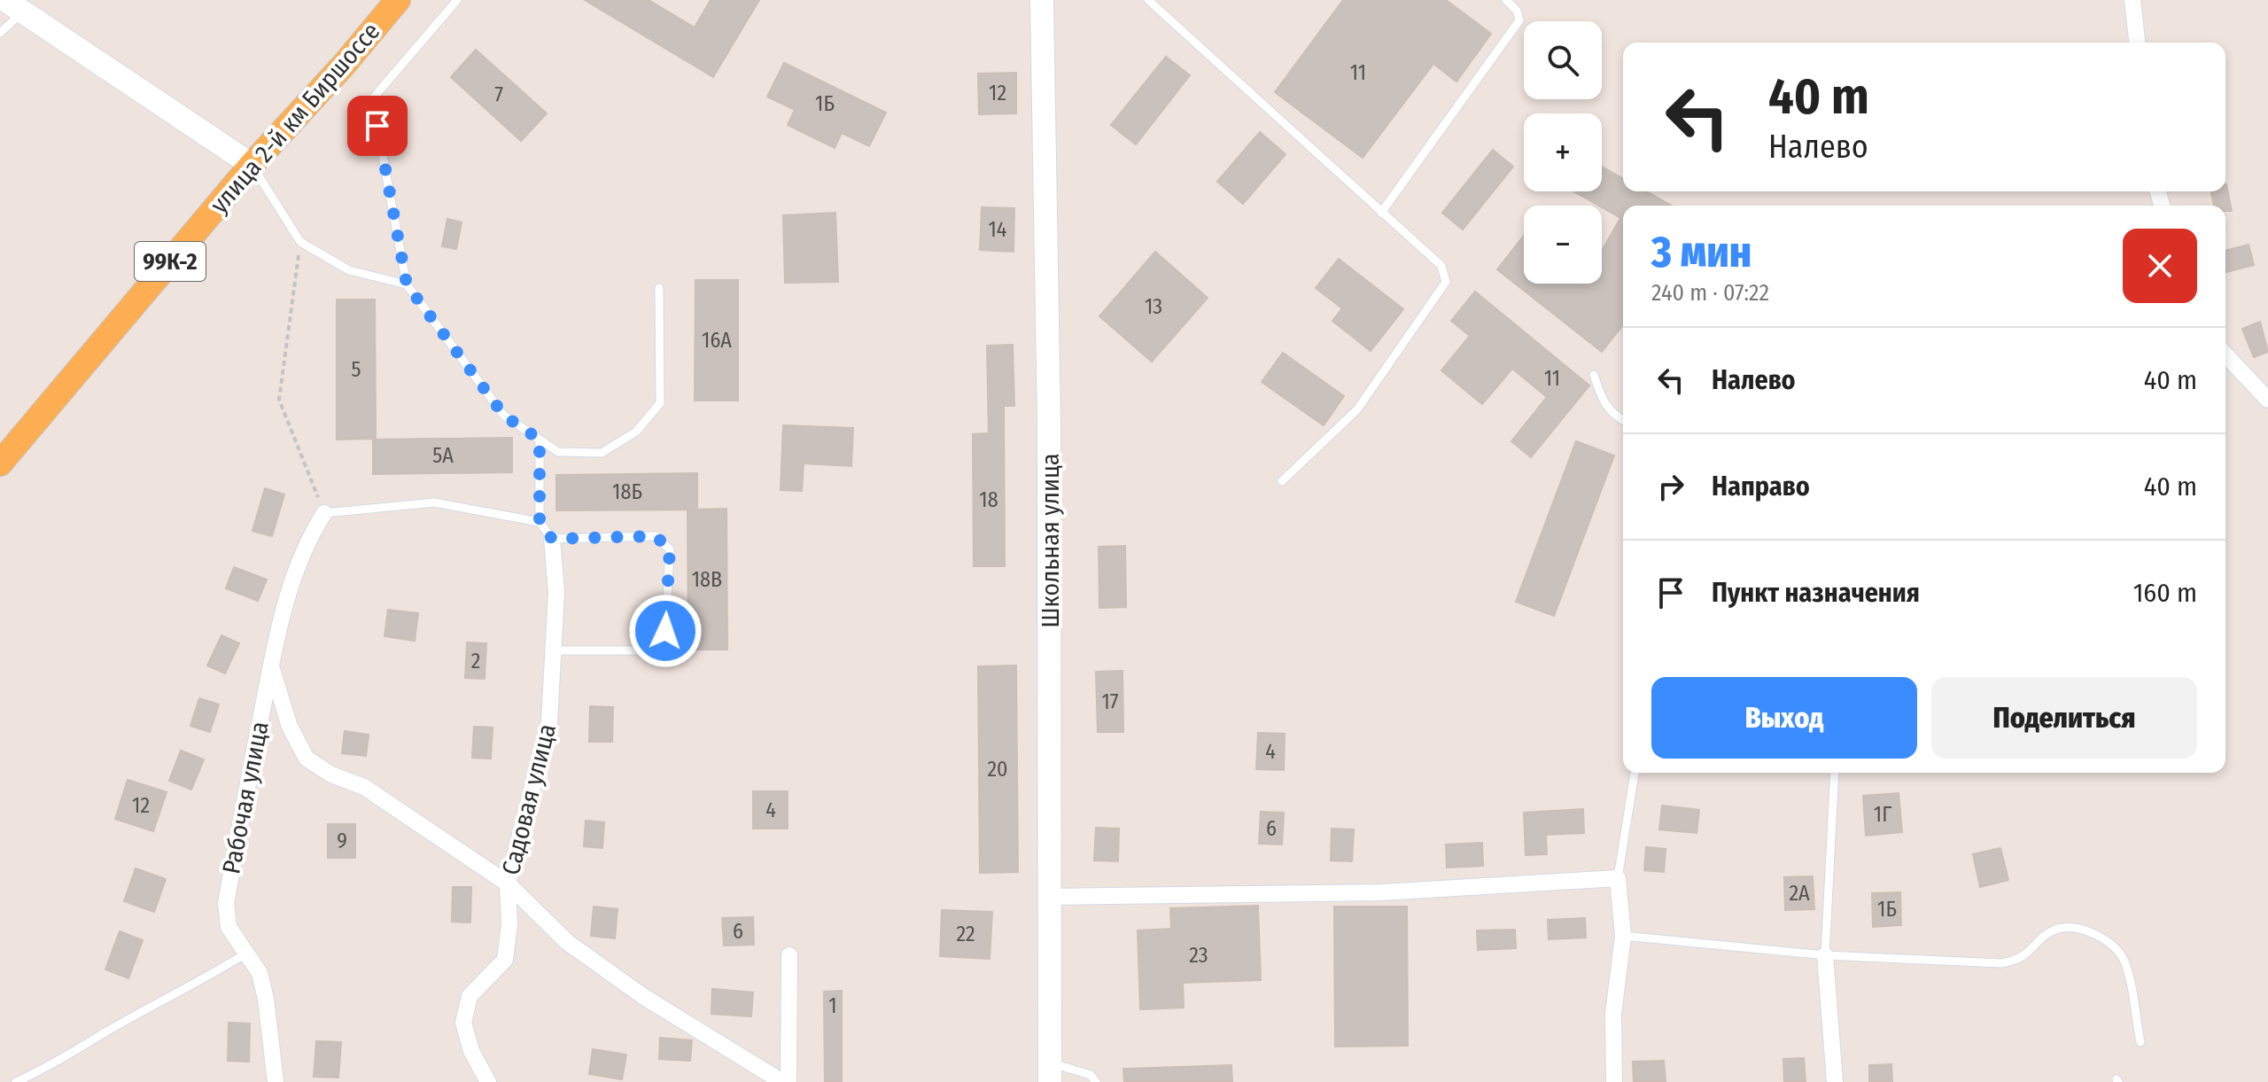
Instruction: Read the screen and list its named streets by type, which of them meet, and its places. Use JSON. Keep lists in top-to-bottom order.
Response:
{
  "streets": {
    "main road": ["улица 2-й км Биршоссе", "99К-2", "Школьная улица"],
    "street": ["Рабочая улица", "Садовая улица"]
  },
  "house_numbers": [
    "11",
    "12",
    "7",
    "1Б",
    "14",
    "13",
    "16А",
    "5",
    "11",
    "5А",
    "18Б",
    "18",
    "18В",
    "2",
    "17",
    "4",
    "20",
    "12",
    "4",
    "1Г",
    "6",
    "9",
    "2А",
    "1Б",
    "6",
    "22",
    "23",
    "1"
  ],
  "page": {
    "map_buttons": ["+", "−"],
    "turn": ["40 m", "Налево"],
    "heading": ["3 мин", "240 m · 07:22"],
    "list": [
      {
        "name": "Налево",
        "value": "40 m"
      },
      {
        "name": "Направо",
        "value": "40 m"
      },
      {
        "name": "Пункт назначения",
        "value": "160 m"
      }
    ],
    "buttons": ["Выход", "Поделиться"]
  }
}
